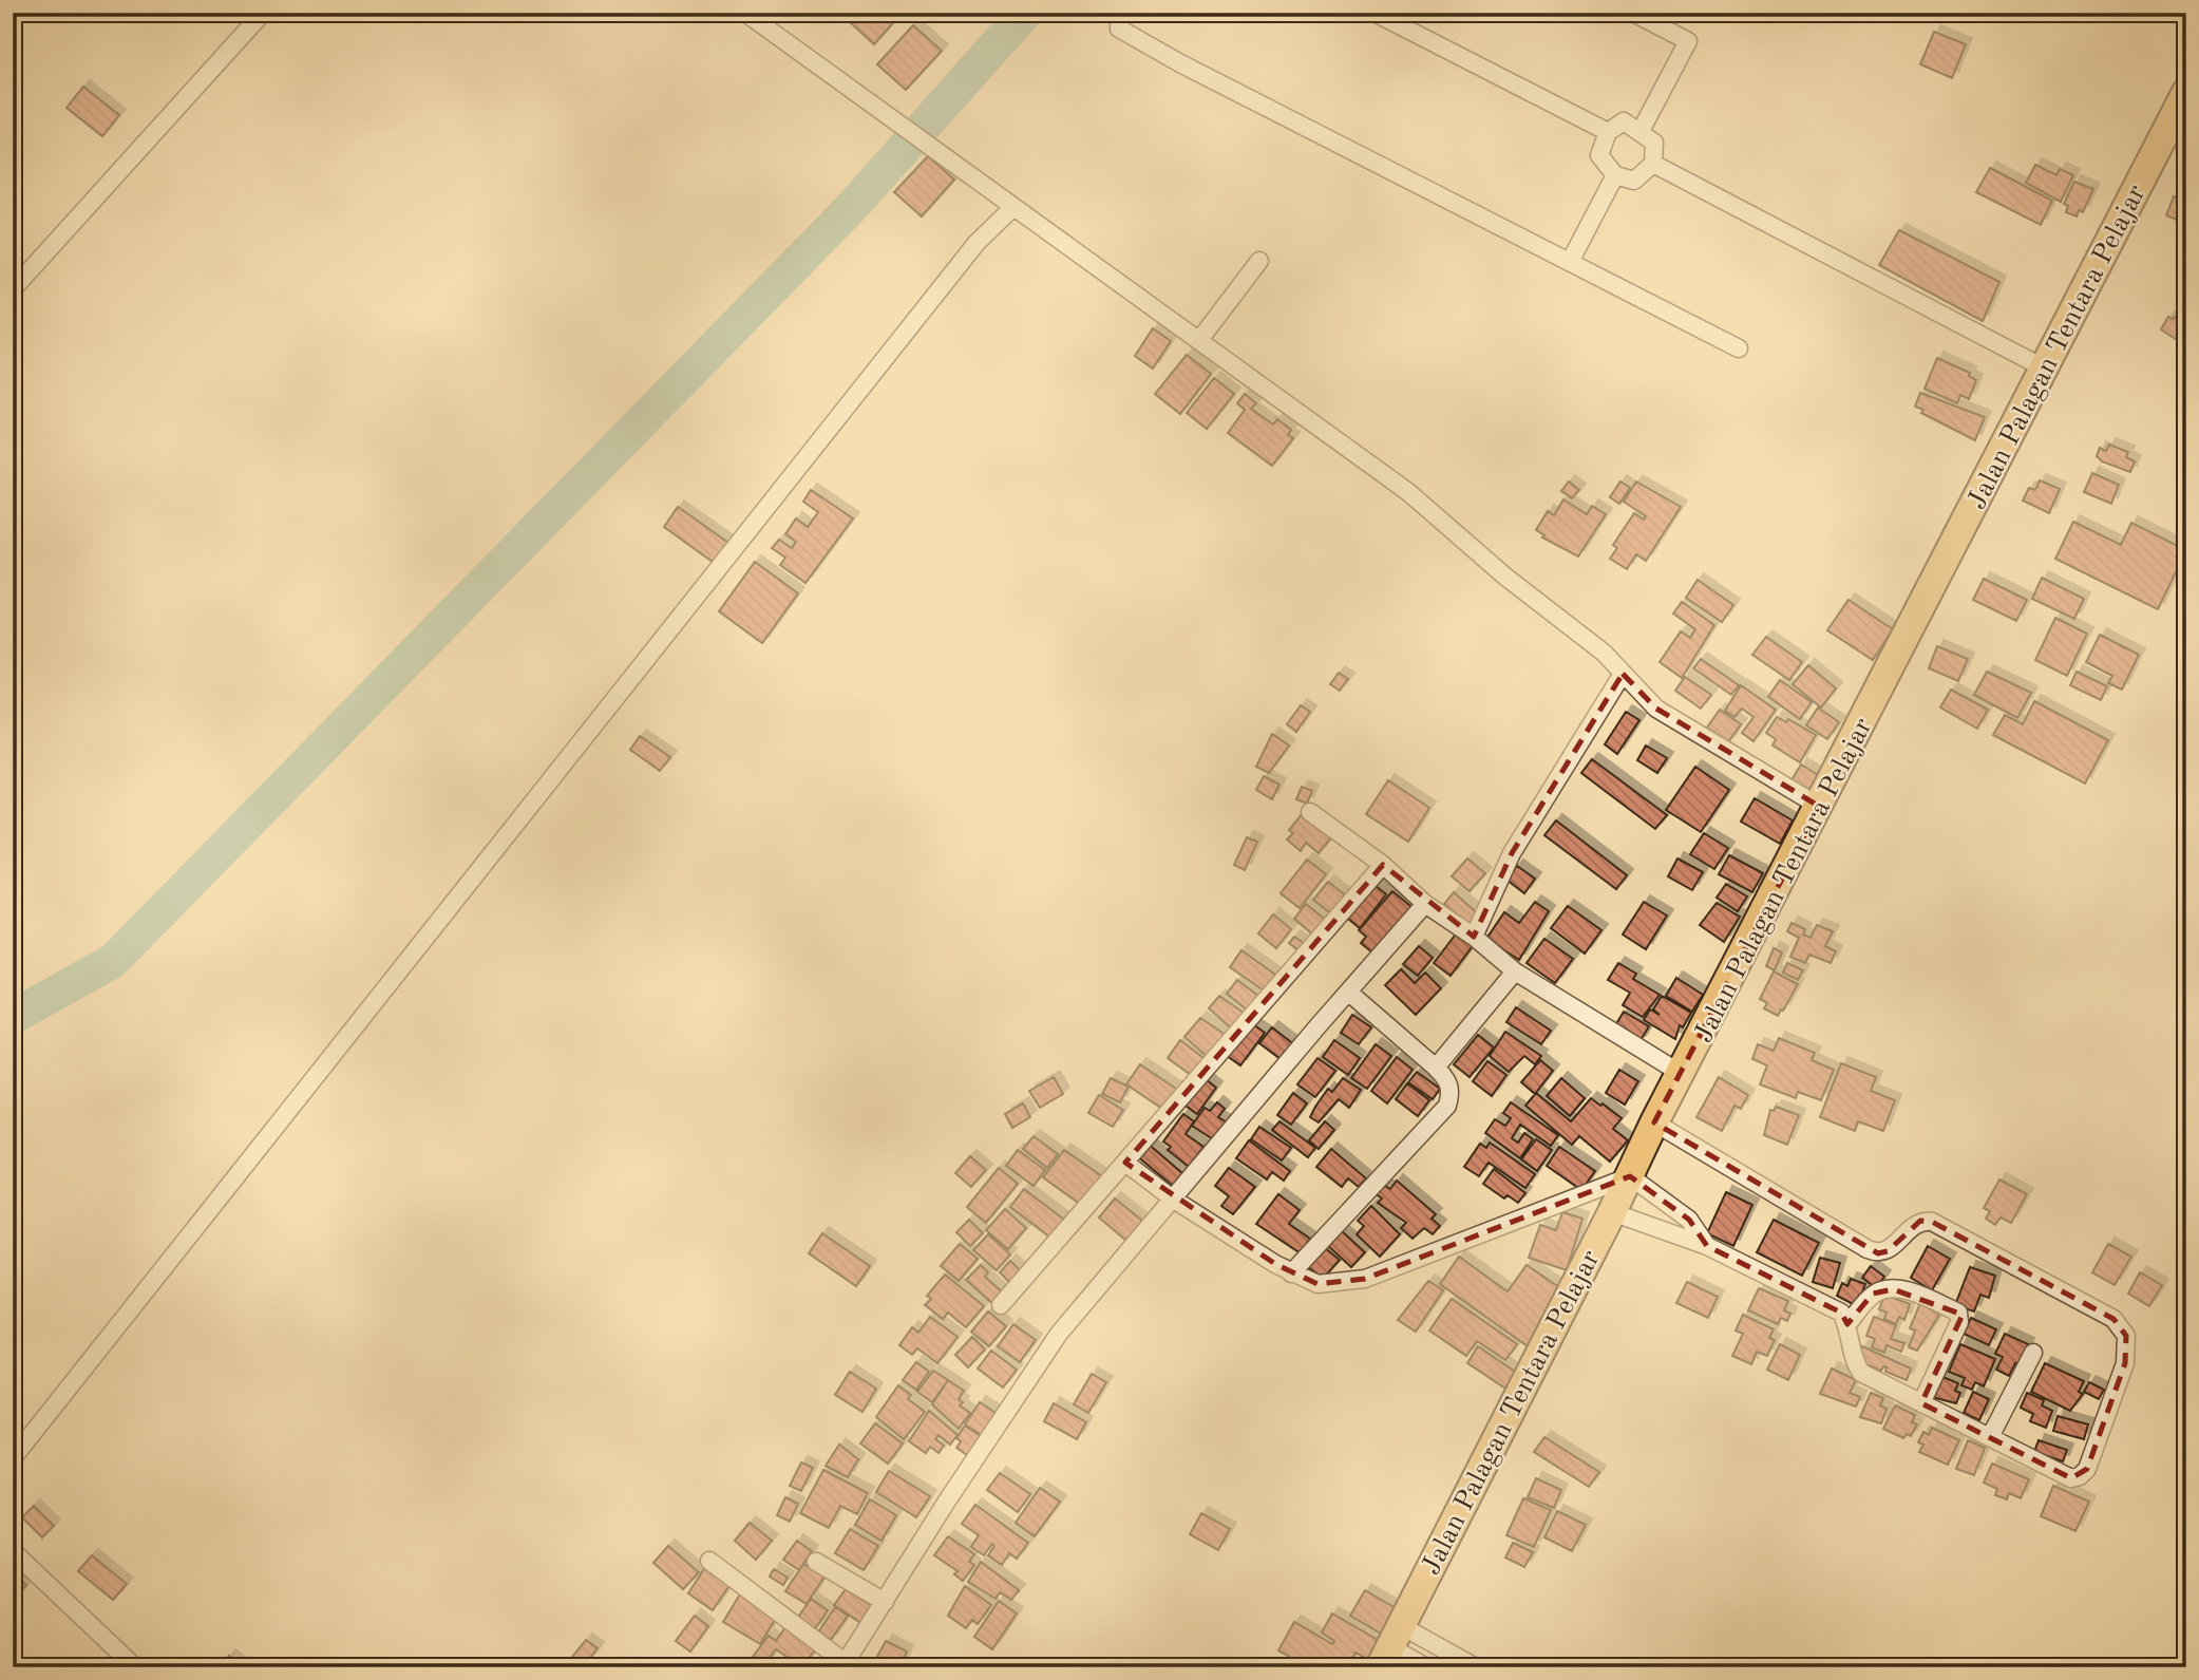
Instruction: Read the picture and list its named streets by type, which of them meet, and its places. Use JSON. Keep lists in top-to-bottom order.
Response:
{
  "streets": {
    "main road": ["Jalan Palagan Tentara Pelajar"]
  }
}
